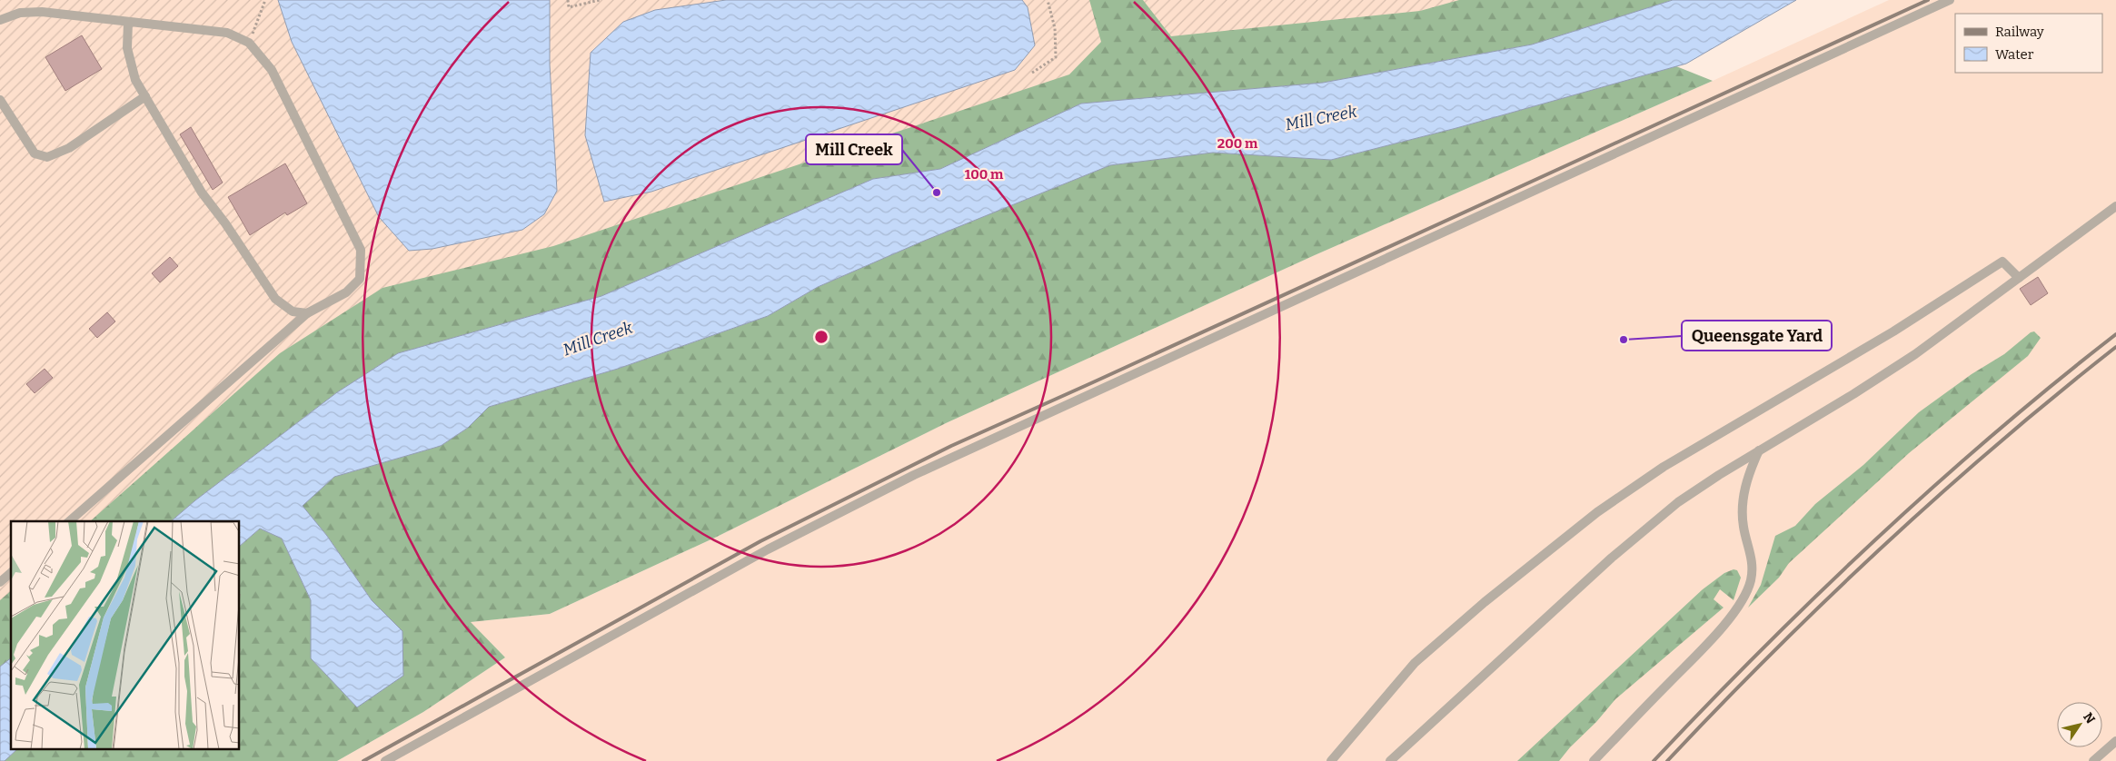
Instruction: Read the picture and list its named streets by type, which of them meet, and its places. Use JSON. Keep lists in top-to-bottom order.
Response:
{
  "water": ["Mill Creek"],
  "places": ["Mill Creek", "Queensgate Yard"],
  "legend": ["Railway", "Water"],
  "north": "top right",
  "rings": ["200 m", "100 m"]
}
